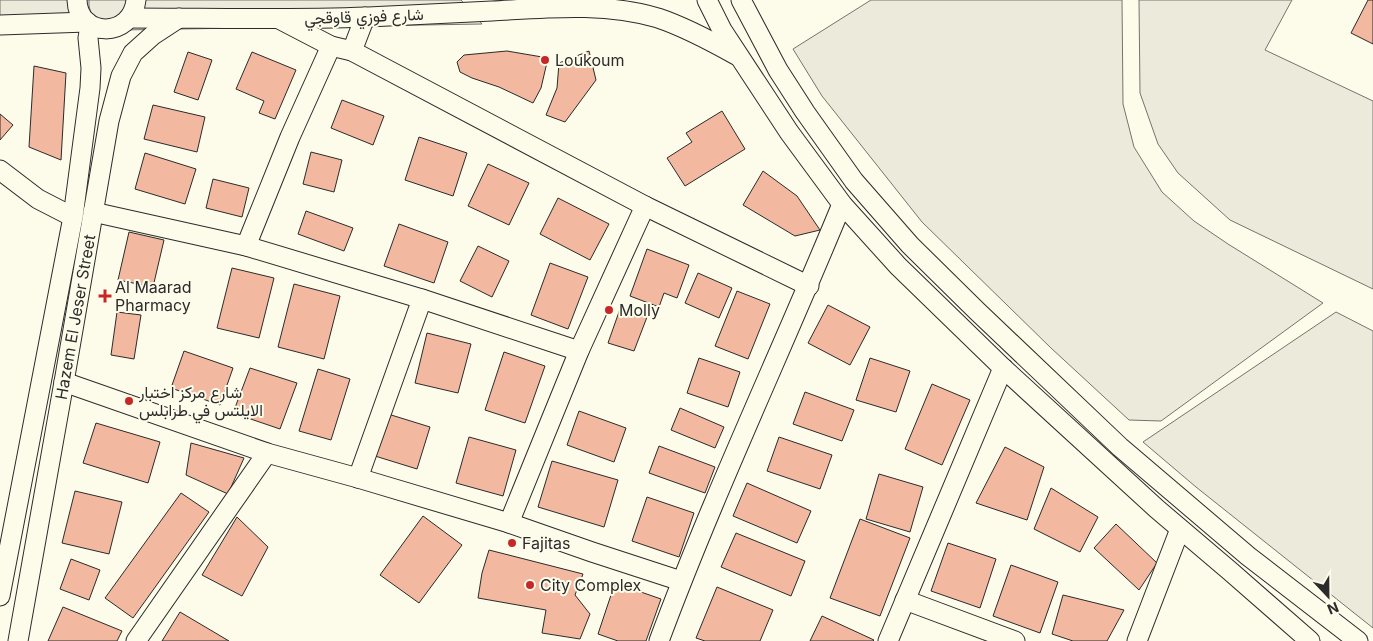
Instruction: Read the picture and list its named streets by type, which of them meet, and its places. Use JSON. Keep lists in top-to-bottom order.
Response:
{
  "streets": {
    "street": ["شارع فوزي قاوقجي", "Hazem El Jeser Street"]
  },
  "crossings": [
    ["شارع فوزي قاوقجي", "Hazem El Jeser Street"]
  ],
  "places": {
    "other": [
      "Loukoum",
      "Molly",
      "شارع مركز اختبار الايلتس في طرابلس",
      "Fajitas",
      "City Complex"
    ],
    "health": ["Al Maarad Pharmacy"]
  },
  "north": "bottom"
}
